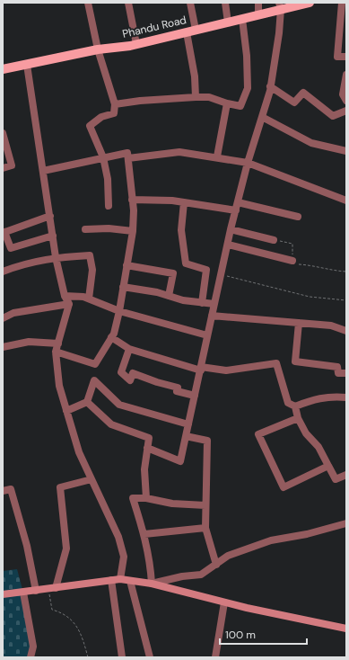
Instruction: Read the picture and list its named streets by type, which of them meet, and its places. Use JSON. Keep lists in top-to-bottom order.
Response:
{
  "streets": {
    "main road": ["Phandu Road"]
  },
  "scale_bar": "100 m"
}
